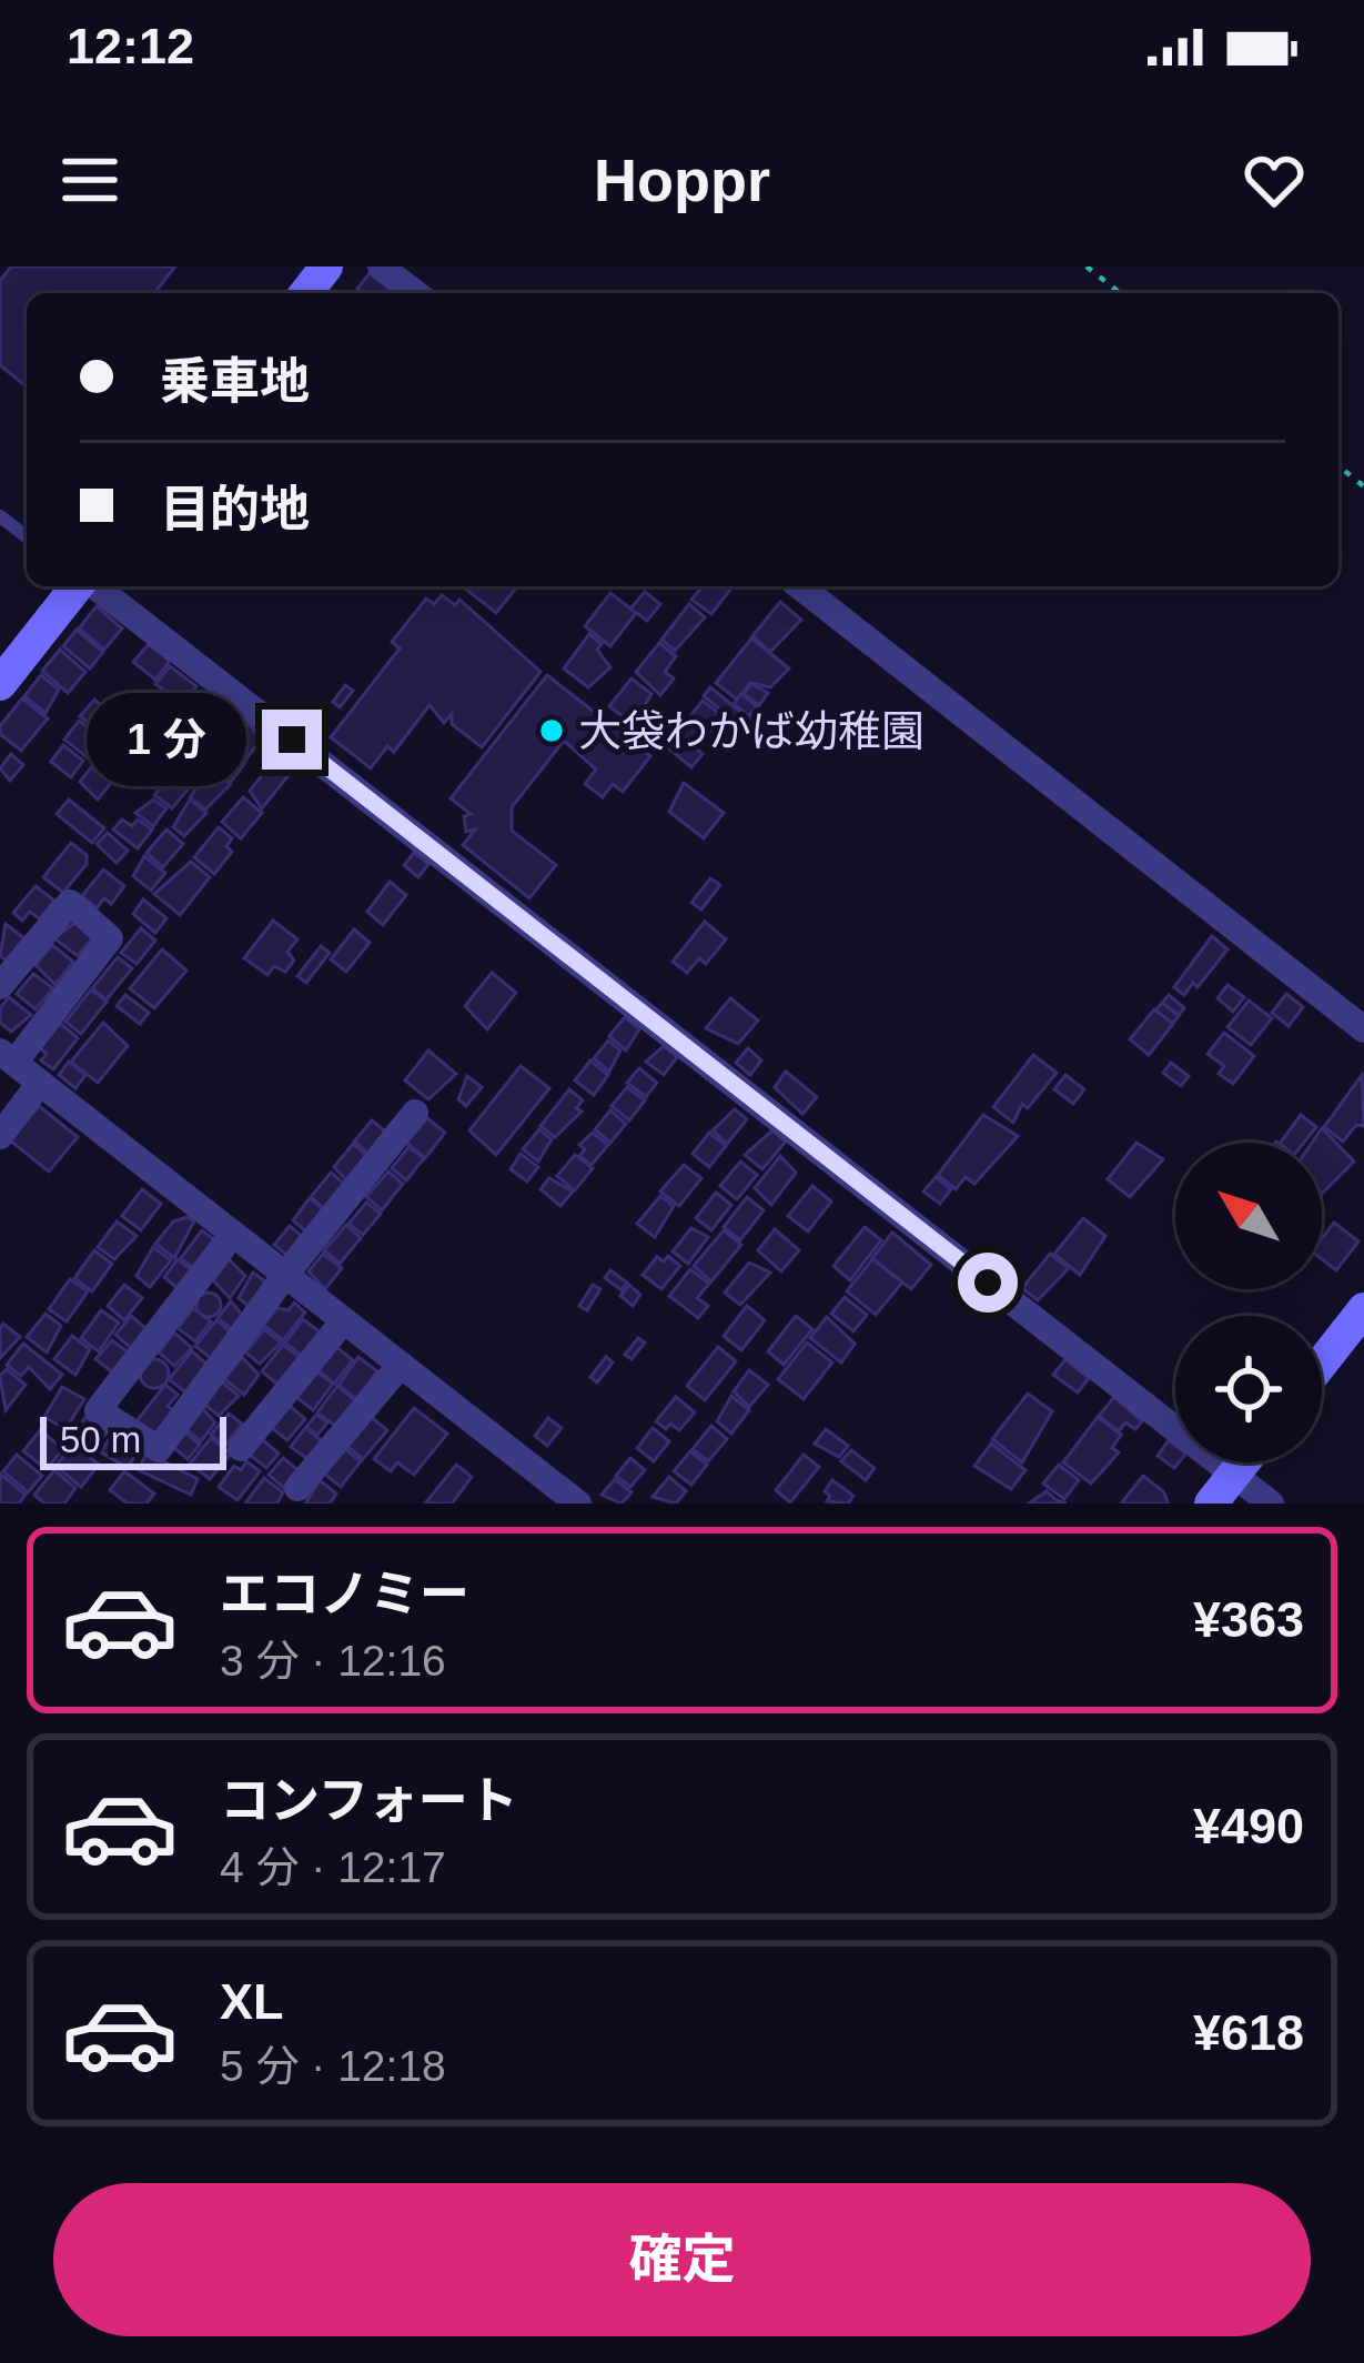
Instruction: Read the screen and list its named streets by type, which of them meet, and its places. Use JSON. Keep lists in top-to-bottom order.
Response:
{
  "places": ["大袋わかば幼稚園"],
  "scale_bar": "50 m",
  "north": "top left",
  "page": {
    "status": "12:12",
    "header": "Hoppr",
    "banner": ["乗車地", "目的地"],
    "bubble": "1 分",
    "scale": "50 m",
    "list": [
      {
        "name": "エコノミー",
        "note": "3 分 · 12:16",
        "value": "¥363"
      },
      {
        "name": "コンフォート",
        "note": "4 分 · 12:17",
        "value": "¥490"
      },
      {
        "name": "XL",
        "note": "5 分 · 12:18",
        "value": "¥618"
      }
    ],
    "buttons": "確定"
  }
}
